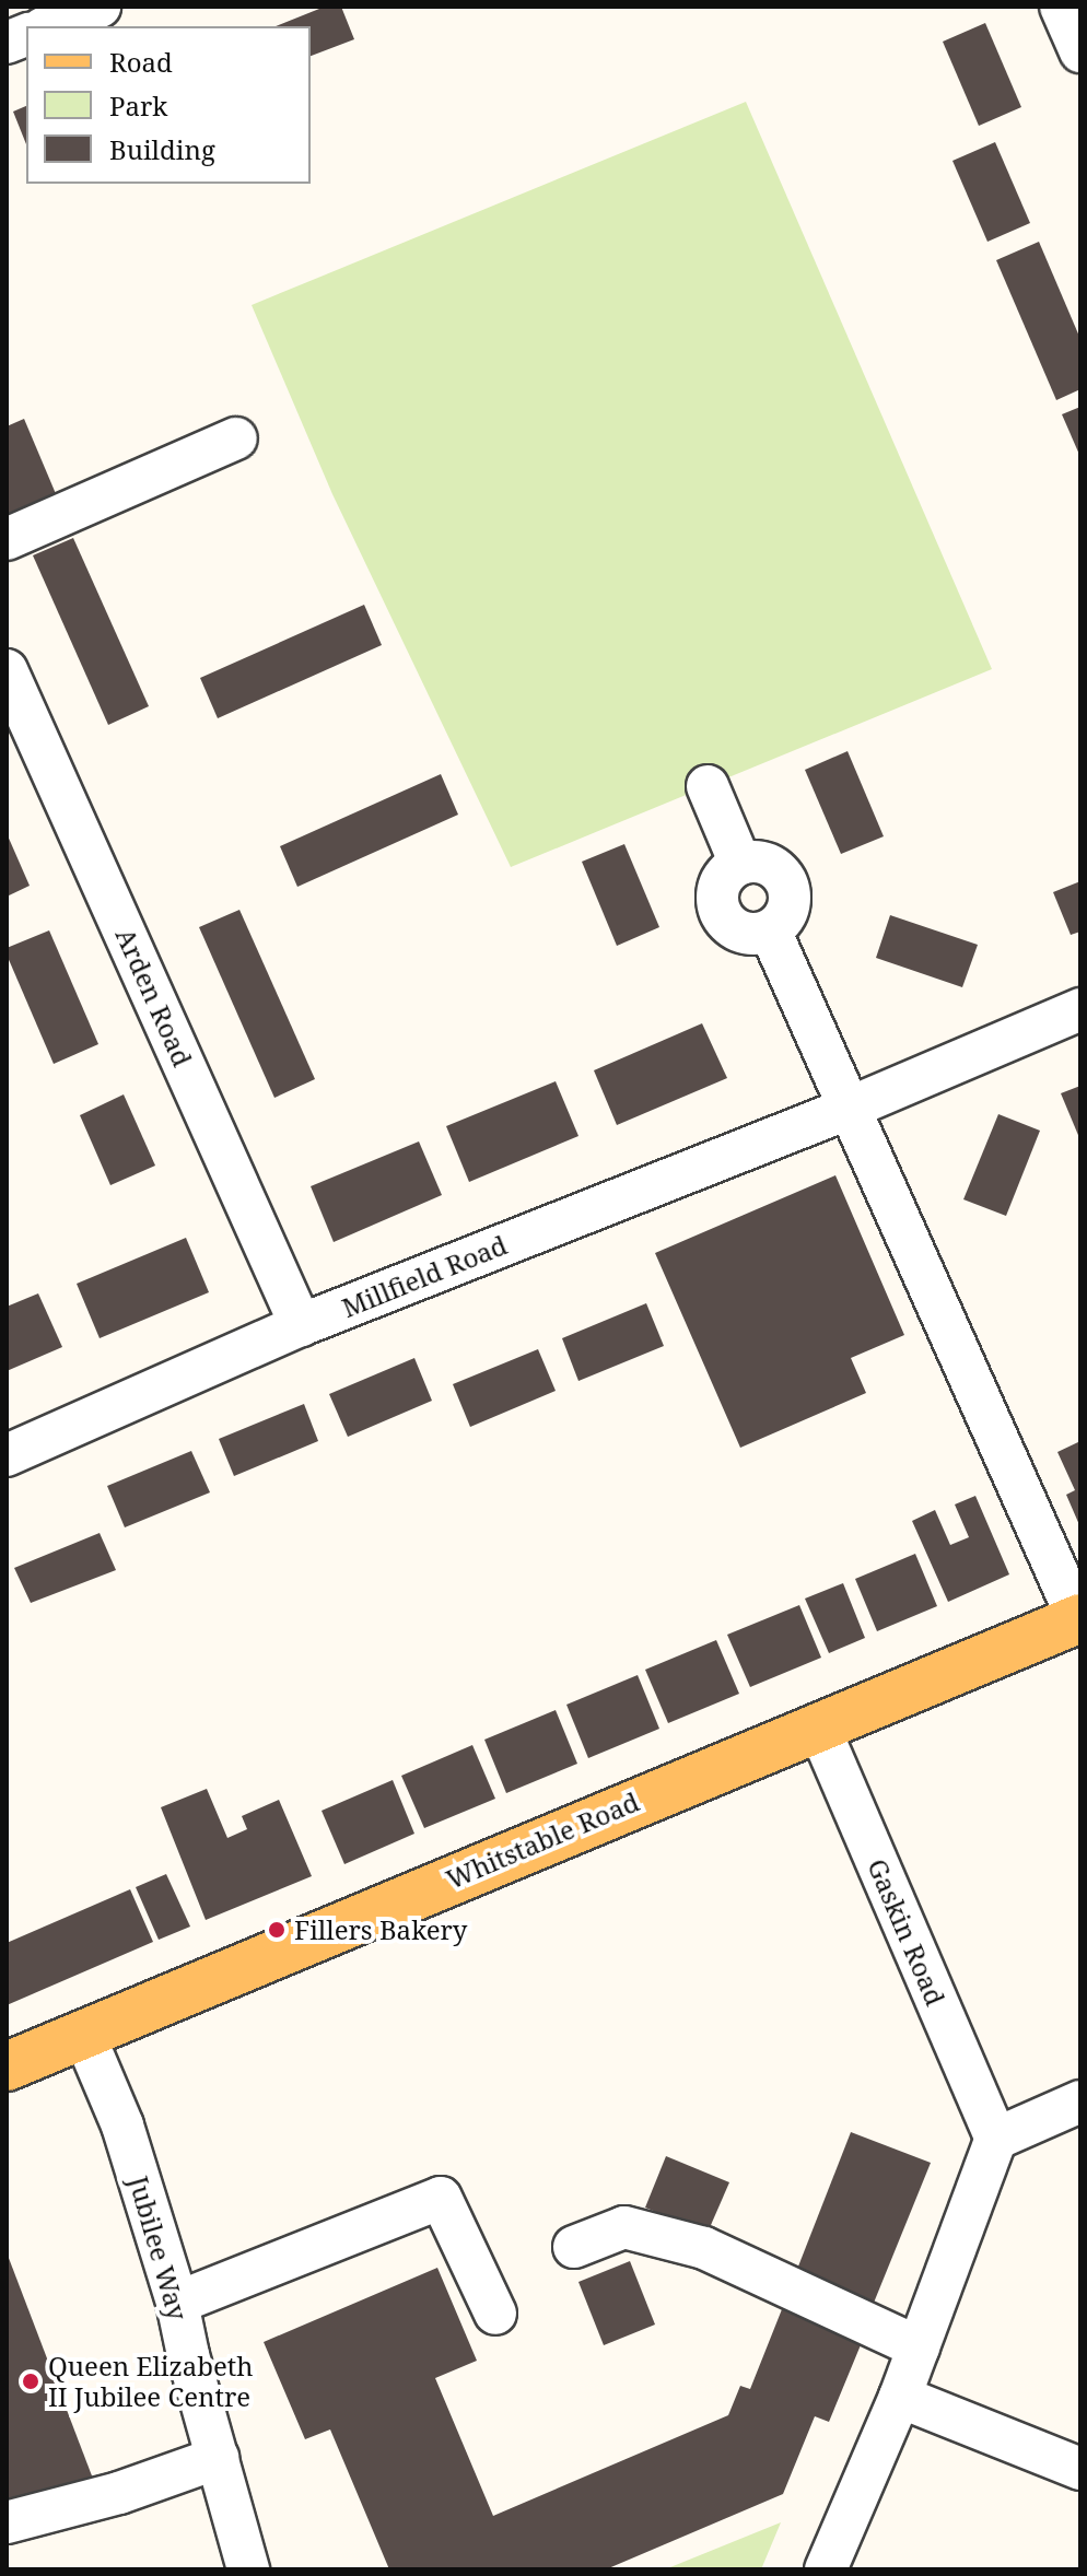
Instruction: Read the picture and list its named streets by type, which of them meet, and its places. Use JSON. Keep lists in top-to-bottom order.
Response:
{
  "streets": {
    "main road": ["Whitstable Road"],
    "street": [
      "Arden Road",
      "Millfield Road",
      "Gaskin Road",
      "Jubilee Way"
    ]
  },
  "crossings": [
    ["Arden Road", "Millfield Road"],
    ["Whitstable Road", "Gaskin Road"],
    ["Whitstable Road", "Jubilee Way"]
  ],
  "places": ["Fillers Bakery", "Queen Elizabeth II Jubilee Centre"],
  "legend": ["Road", "Park", "Building"]
}
